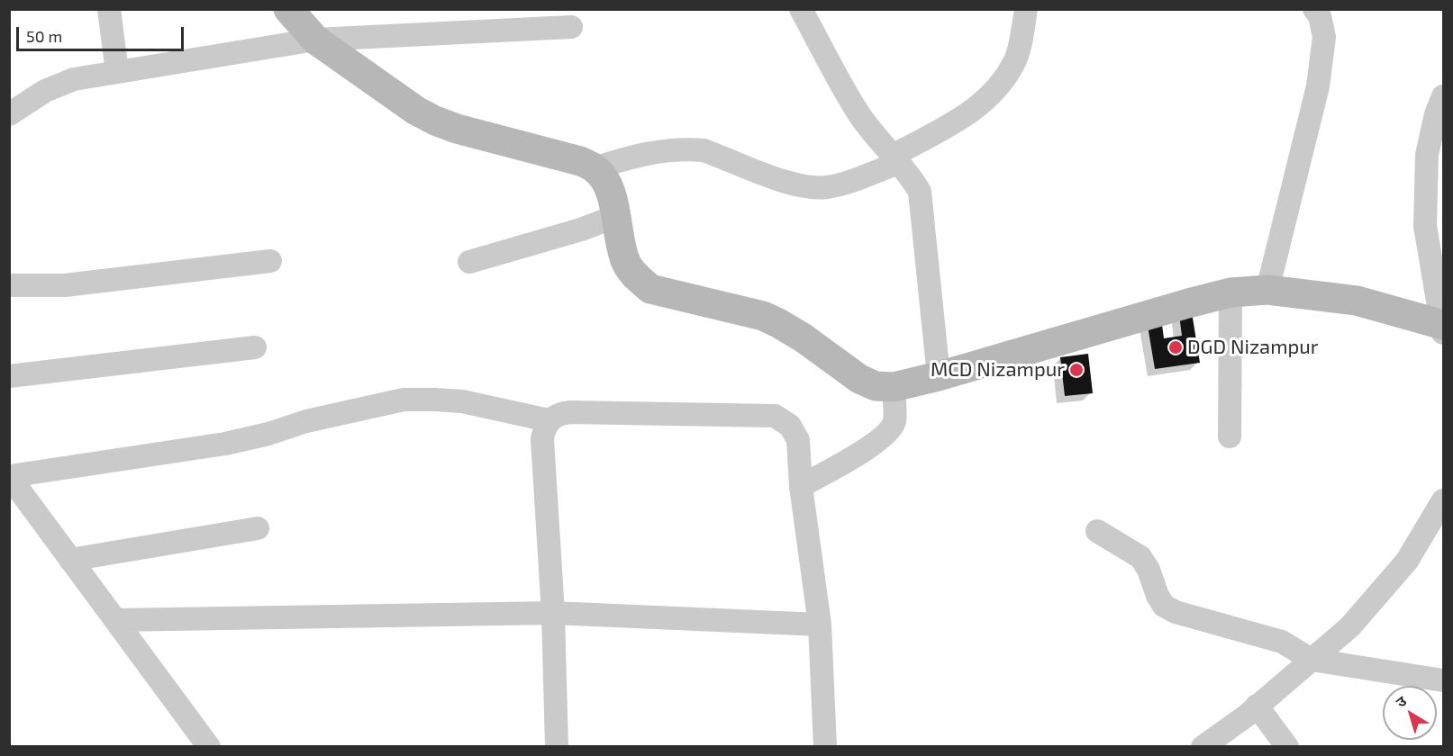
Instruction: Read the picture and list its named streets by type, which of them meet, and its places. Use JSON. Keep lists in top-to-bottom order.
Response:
{
  "places": ["DGD Nizampur", "MCD Nizampur"],
  "scale_bar": "50 m",
  "north": "top left"
}
